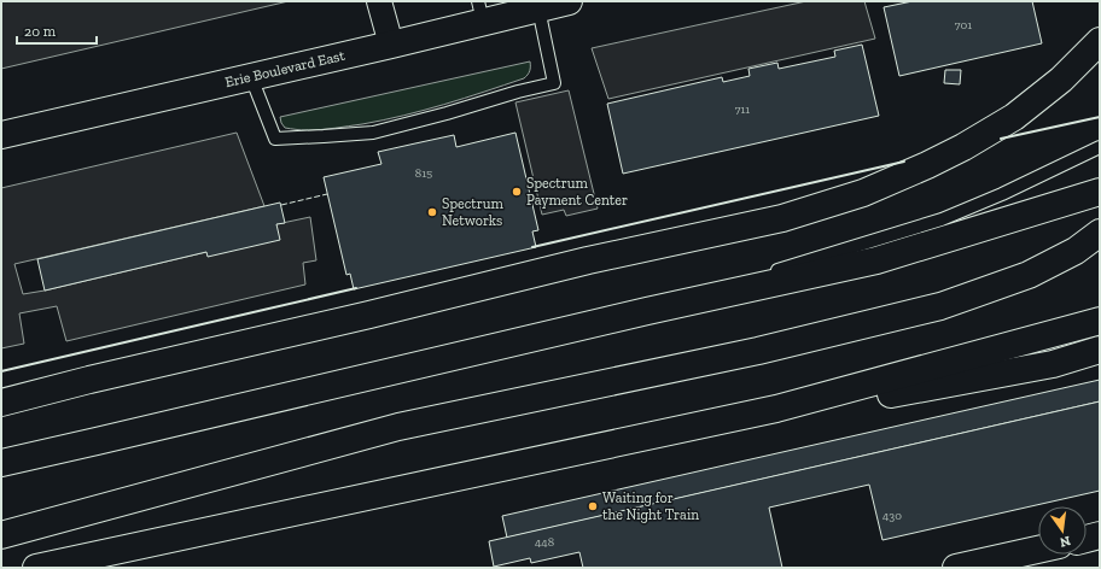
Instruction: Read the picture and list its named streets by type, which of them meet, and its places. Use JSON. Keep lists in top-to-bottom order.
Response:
{
  "streets": {
    "main road": ["Erie Boulevard East"]
  },
  "places": ["Spectrum Payment Center", "Spectrum Networks", "Waiting for the Night Train"],
  "house_numbers": [
    "701",
    "711",
    "815",
    "430",
    "448"
  ],
  "scale_bar": "20 m",
  "north": "bottom"
}
